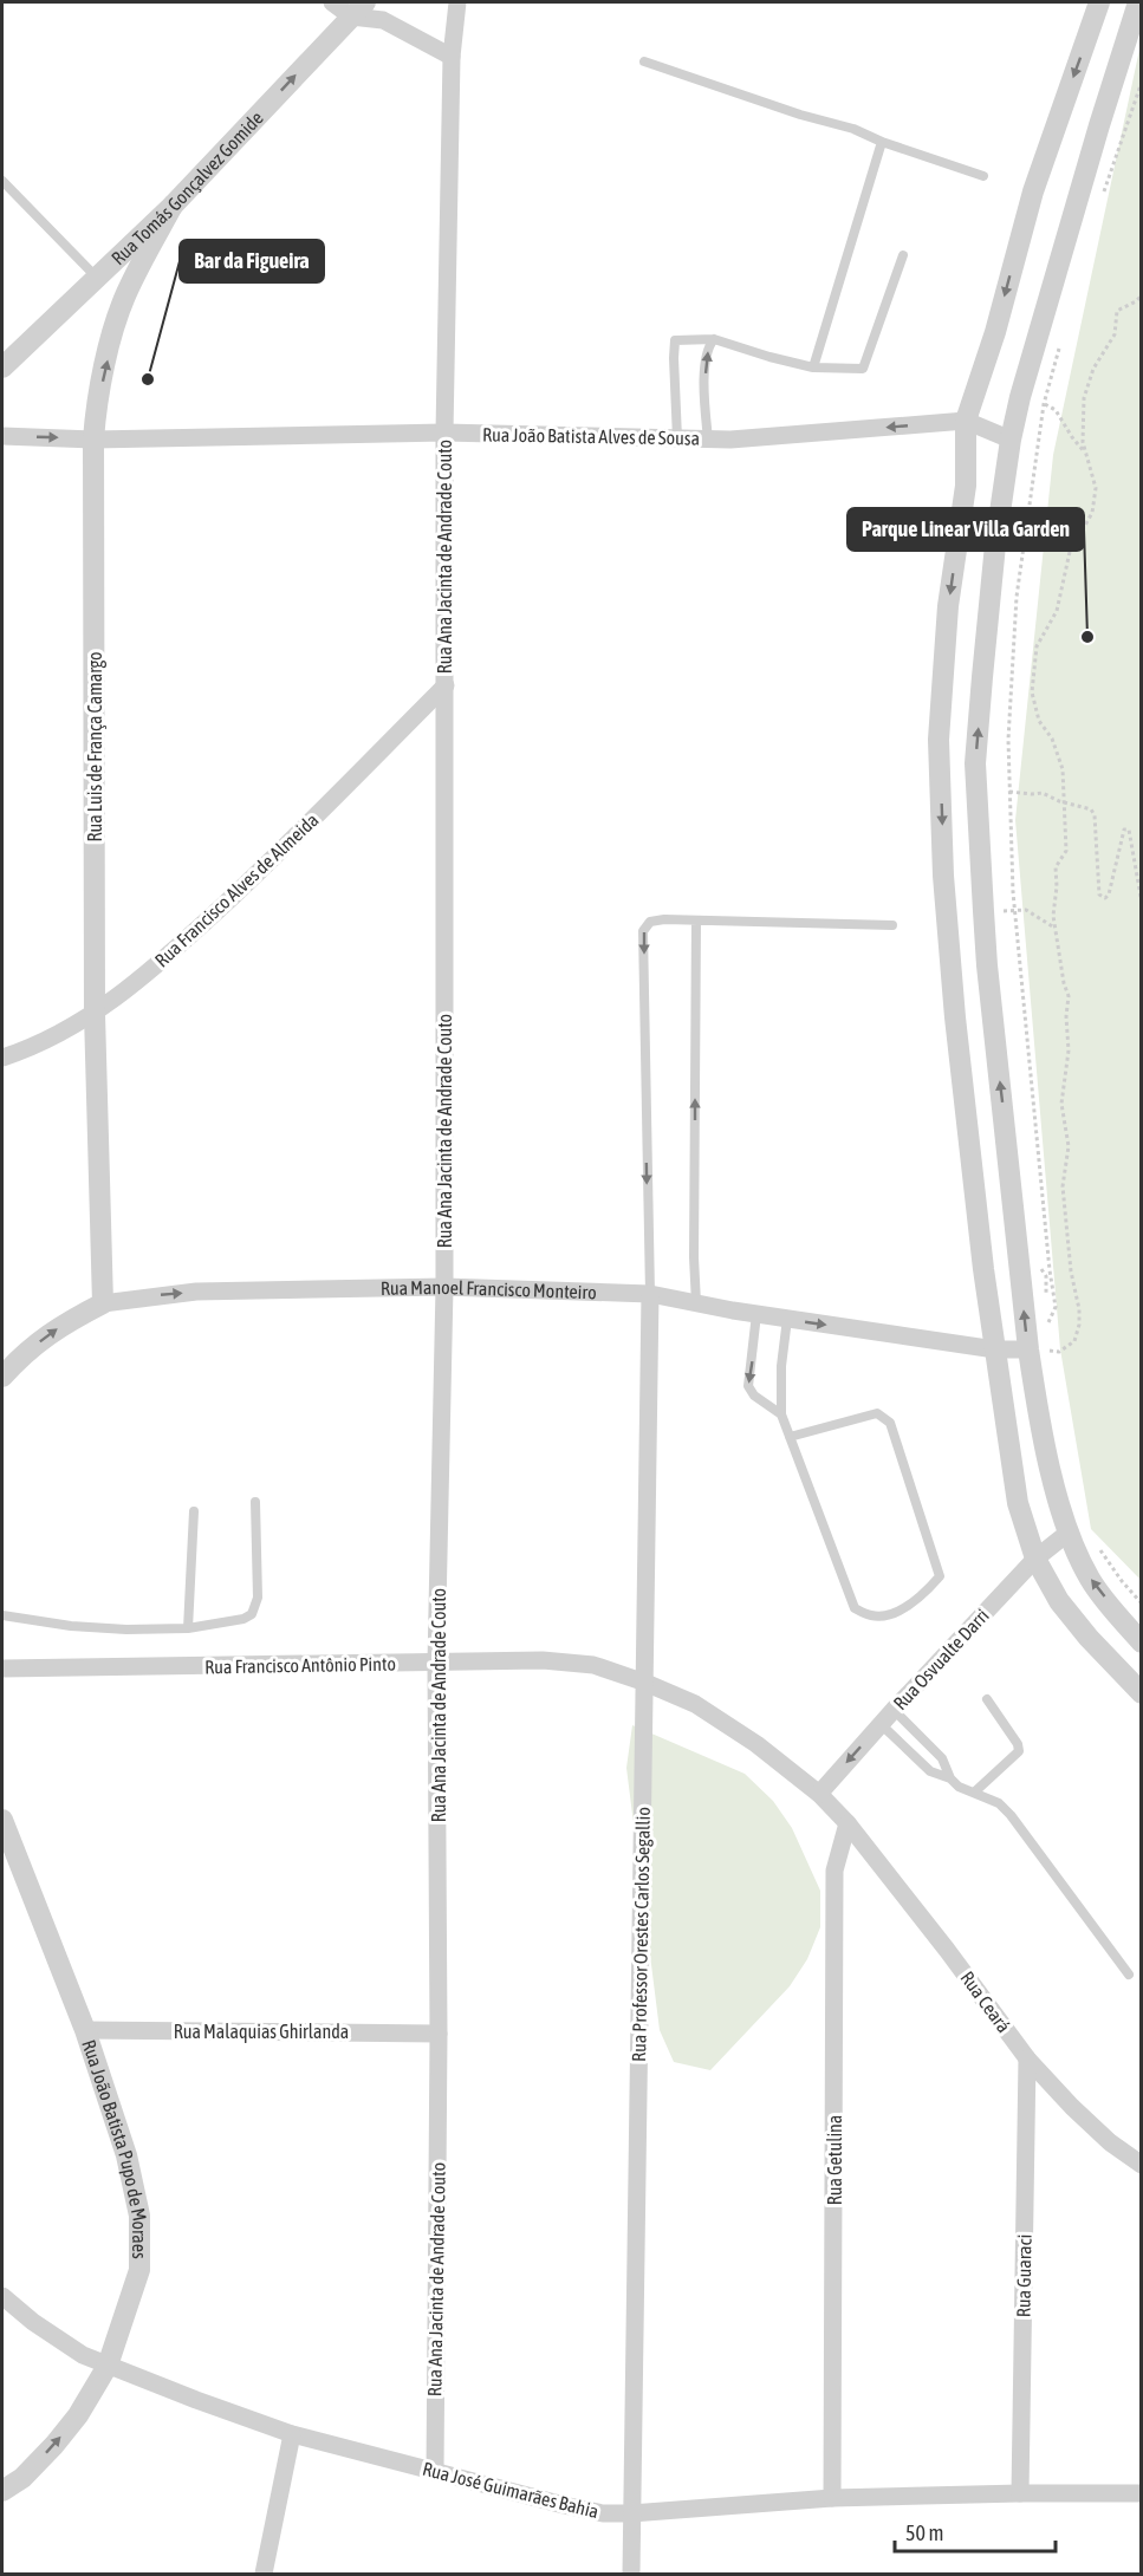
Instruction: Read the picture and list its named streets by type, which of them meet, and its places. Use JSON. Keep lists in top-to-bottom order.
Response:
{
  "streets": {
    "street": [
      "Rua Tomás Gonçalvez Gomide",
      "Rua João Batista Alves de Sousa",
      "Rua Ana Jacinta de Andrade Couto",
      "Rua Luis de França Camargo",
      "Rua Francisco Alves de Almeida",
      "Rua Manoel Francisco Monteiro",
      "Rua Osvualte Darri",
      "Rua Francisco Antônio Pinto",
      "Rua Professor Orestes Carlos Segallio",
      "Rua Ceará",
      "Rua Malaquias Ghirlanda",
      "Rua João Batista Pupo de Moraes",
      "Rua Getulina",
      "Rua Guaraci",
      "Rua José Guimarães Bahia"
    ]
  },
  "crossings": [
    ["Rua Tomás Gonçalvez Gomide", "Rua Luis de França Camargo"],
    ["Rua João Batista Alves de Sousa", "Rua Ana Jacinta de Andrade Couto"],
    ["Rua João Batista Alves de Sousa", "Rua Luis de França Camargo"],
    ["Rua Ana Jacinta de Andrade Couto", "Rua Francisco Alves de Almeida"],
    ["Rua Ana Jacinta de Andrade Couto", "Rua Manoel Francisco Monteiro"],
    ["Rua Ana Jacinta de Andrade Couto", "Rua Francisco Antônio Pinto"],
    ["Rua Ana Jacinta de Andrade Couto", "Rua Malaquias Ghirlanda"],
    ["Rua Ana Jacinta de Andrade Couto", "Rua José Guimarães Bahia"],
    ["Rua Luis de França Camargo", "Rua Francisco Alves de Almeida"],
    ["Rua Luis de França Camargo", "Rua Manoel Francisco Monteiro"],
    ["Rua Manoel Francisco Monteiro", "Rua Professor Orestes Carlos Segallio"],
    ["Rua Osvualte Darri", "Rua Francisco Antônio Pinto"],
    ["Rua Francisco Antônio Pinto", "Rua Professor Orestes Carlos Segallio"],
    ["Rua Francisco Antônio Pinto", "Rua Ceará"],
    ["Rua Francisco Antônio Pinto", "Rua Getulina"],
    ["Rua Professor Orestes Carlos Segallio", "Rua José Guimarães Bahia"],
    ["Rua Ceará", "Rua Getulina"],
    ["Rua Ceará", "Rua Guaraci"],
    ["Rua Malaquias Ghirlanda", "Rua João Batista Pupo de Moraes"],
    ["Rua João Batista Pupo de Moraes", "Rua José Guimarães Bahia"],
    ["Rua Getulina", "Rua José Guimarães Bahia"],
    ["Rua Guaraci", "Rua José Guimarães Bahia"]
  ],
  "one_way": ["Rua Tomás Gonçalvez Gomide", "Rua Manoel Francisco Monteiro"],
  "places": ["Bar da Figueira", "Parque Linear Villa Garden"],
  "scale_bar": "50 m"
}
